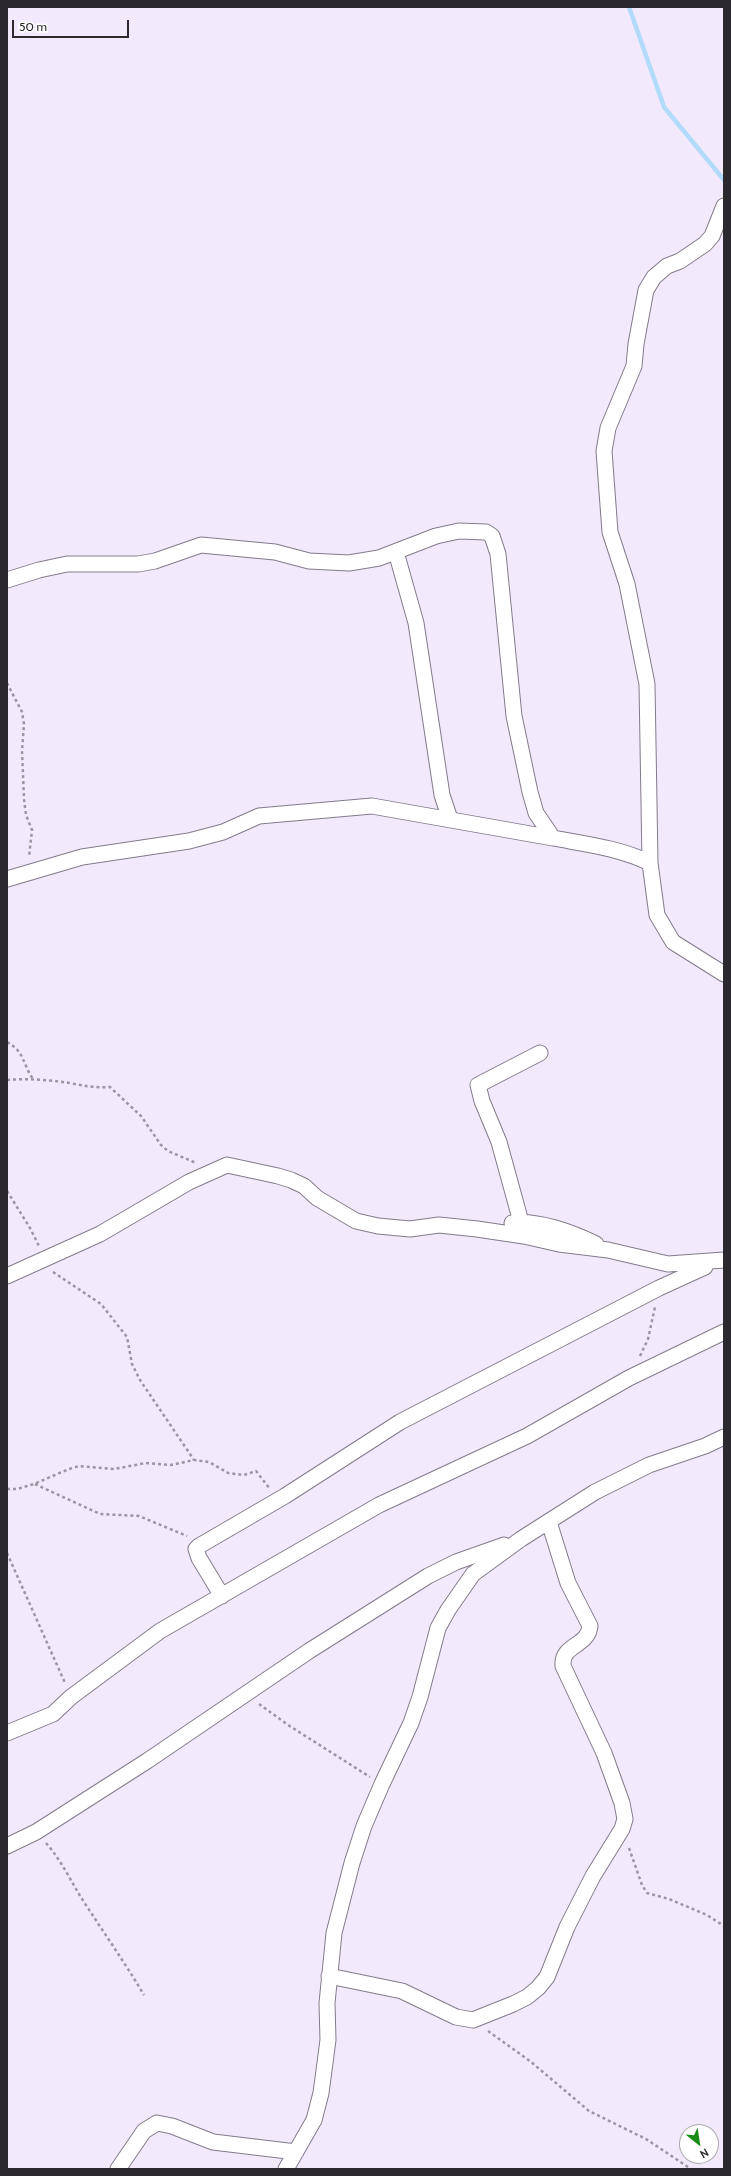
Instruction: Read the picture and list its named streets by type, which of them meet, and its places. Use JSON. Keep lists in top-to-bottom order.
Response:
{
  "scale_bar": "50 m",
  "north": "bottom right"
}
